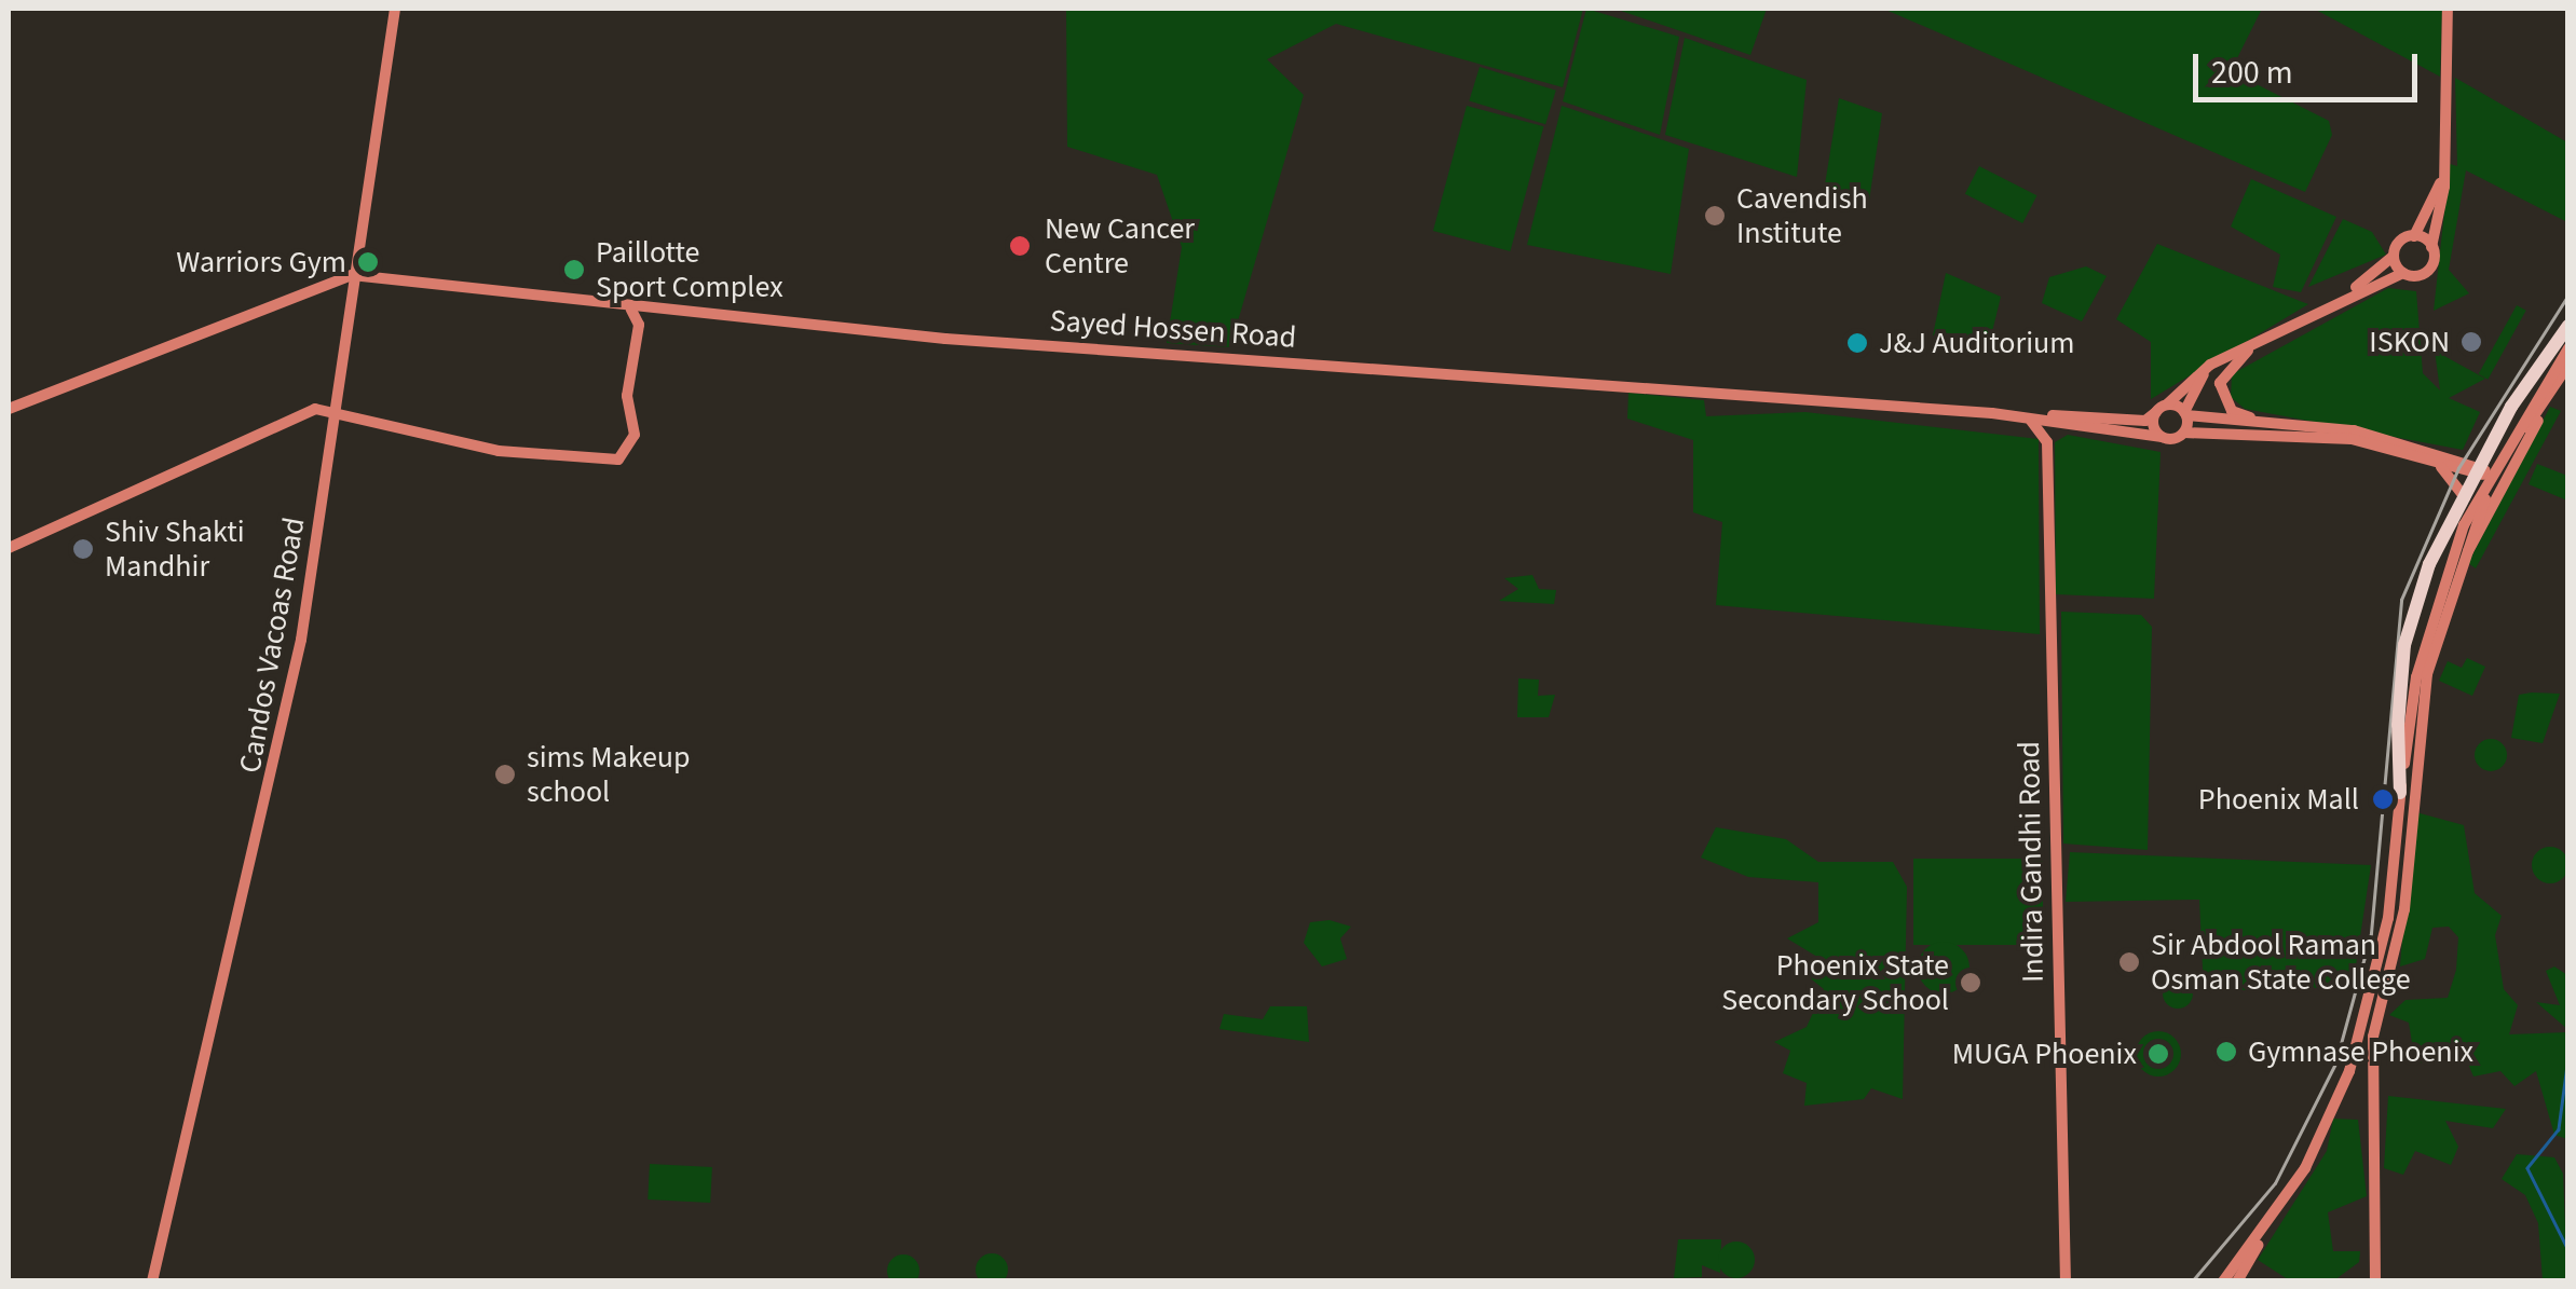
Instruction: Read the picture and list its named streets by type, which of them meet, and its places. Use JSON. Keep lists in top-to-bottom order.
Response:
{
  "streets": {
    "main road": ["Sayed Hossen Road", "Candos Vacoas Road", "Indira Gandhi Road"]
  },
  "crossings": [
    ["Sayed Hossen Road", "Candos Vacoas Road"]
  ],
  "places": [
    "Cavendish Institute",
    "New Cancer Centre",
    "Warriors Gym",
    "Paillotte Sport Complex",
    "ISKON",
    "J&J Auditorium",
    "Shiv Shakti Mandhir",
    "sims Makeup school",
    "Phoenix Mall",
    "Sir Abdool Raman Osman State College",
    "Phoenix State Secondary School",
    "Gymnase Phoenix",
    "MUGA Phoenix"
  ],
  "scale_bar": "200 m"
}
